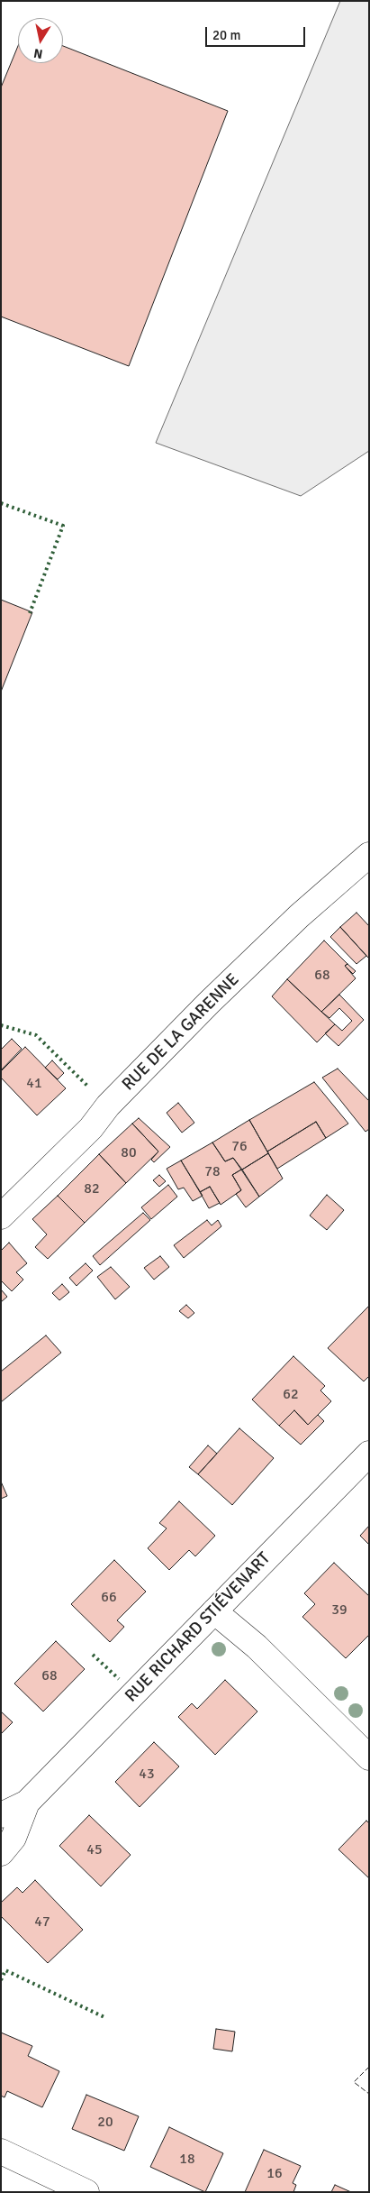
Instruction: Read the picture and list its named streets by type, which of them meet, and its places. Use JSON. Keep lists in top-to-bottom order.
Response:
{
  "streets": {
    "street": ["RUE DE LA GARENNE", "RUE RICHARD STIÉVENART"]
  },
  "house_numbers": [
    "68",
    "41",
    "76",
    "80",
    "78",
    "82",
    "62",
    "66",
    "39",
    "68",
    "43",
    "45",
    "47",
    "20",
    "18",
    "16"
  ],
  "scale_bar": "20 m",
  "north": "bottom"
}
